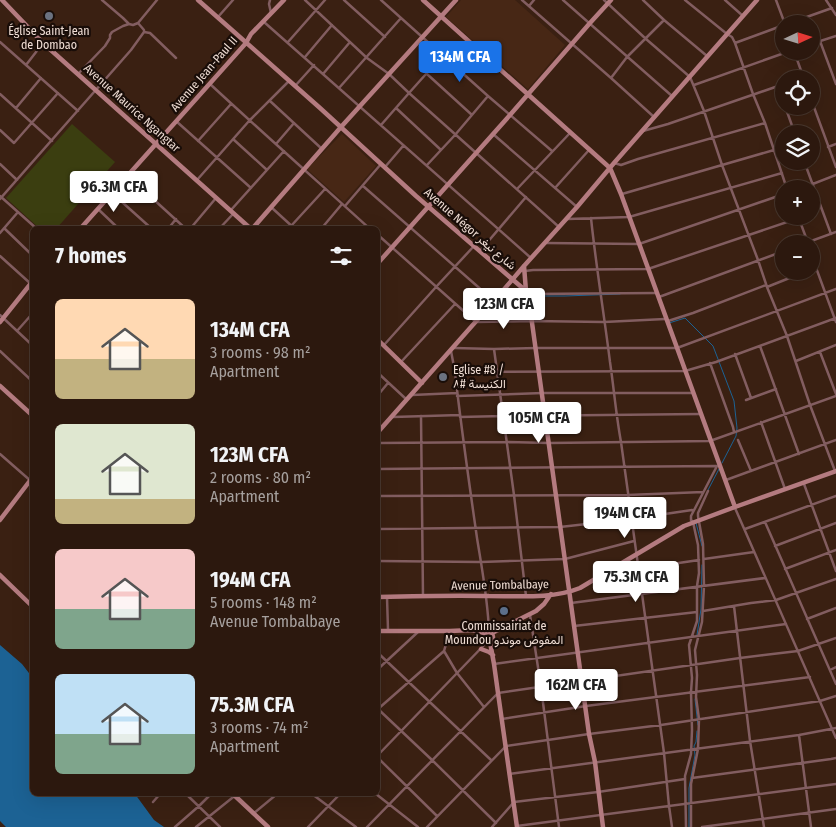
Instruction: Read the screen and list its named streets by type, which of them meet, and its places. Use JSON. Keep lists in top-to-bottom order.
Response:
{
  "streets": {
    "street": [
      "Avenue Jean-Paul II",
      "Avenue Maurice Ngangtar",
      "Avenue Négor شارع نيغر",
      "Avenue Tombalbaye"
    ]
  },
  "crossings": [
    ["Avenue Jean-Paul II", "Avenue Maurice Ngangtar"],
    ["Avenue Jean-Paul II", "Avenue Négor شارع نيغر"]
  ],
  "places": ["Église Saint-Jean de Dombao", "Eglise #8 / الكنيسة #٨", "Commissairiat de Moundou المفوض موندو"],
  "north": "right",
  "page": {
    "map_buttons": ["+", "−"],
    "price": [
      "134M CFA",
      "96.3M CFA",
      "123M CFA",
      "105M CFA",
      "194M CFA",
      "75.3M CFA",
      "162M CFA"
    ],
    "heading": "7 homes",
    "list": [
      {
        "name": "134M CFA",
        "note": "3 rooms · 98 m² · Apartment"
      },
      {
        "name": "123M CFA",
        "note": "2 rooms · 80 m² · Apartment"
      },
      {
        "name": "194M CFA",
        "note": "5 rooms · 148 m² · Avenue Tombalbaye"
      },
      {
        "name": "75.3M CFA",
        "note": "3 rooms · 74 m² · Apartment"
      }
    ]
  }
}
